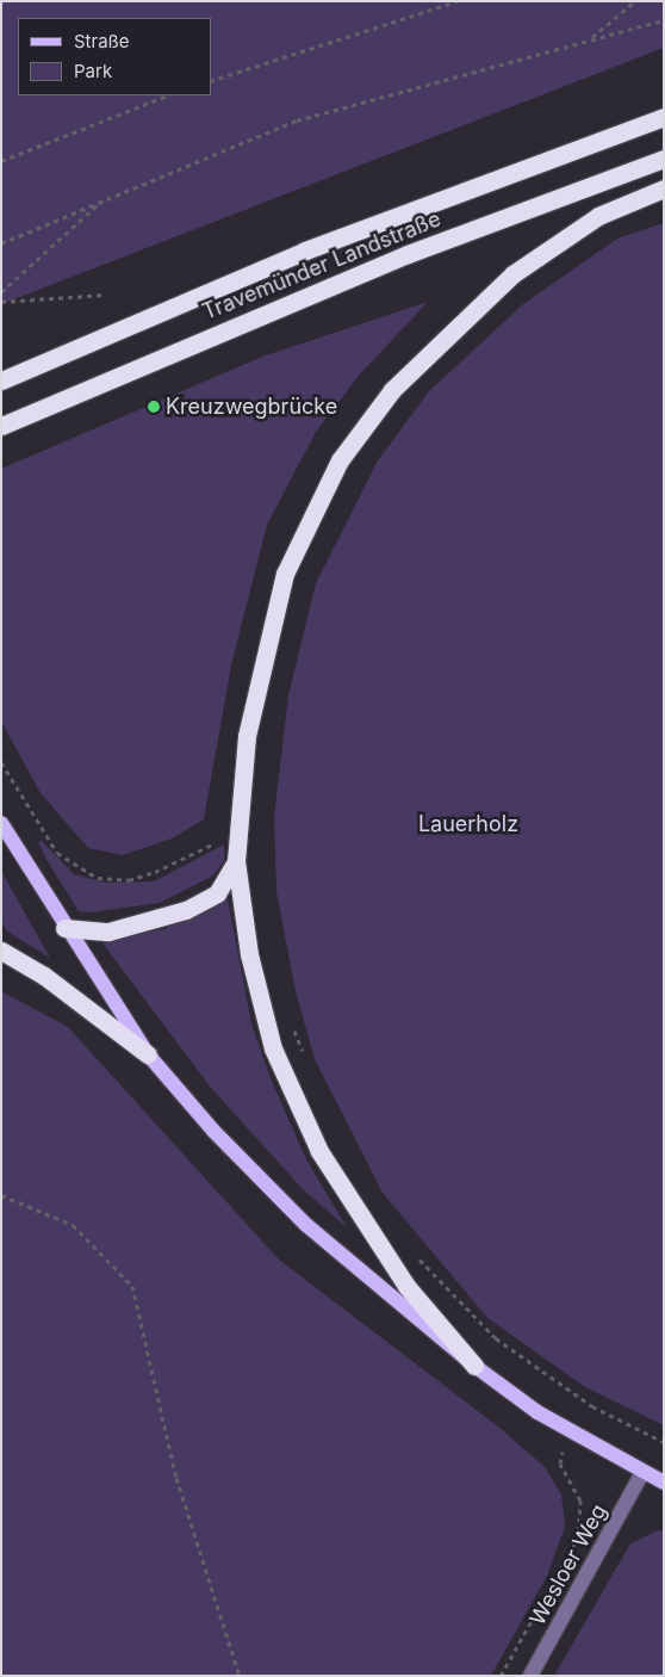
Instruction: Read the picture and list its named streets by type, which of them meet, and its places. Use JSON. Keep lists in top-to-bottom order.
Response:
{
  "streets": {
    "highway": ["Travemünder Landstraße"],
    "lane": ["Wesloer Weg"]
  },
  "parks": ["Lauerholz"],
  "places": ["Kreuzwegbrücke"],
  "legend": ["Straße", "Park"]
}
